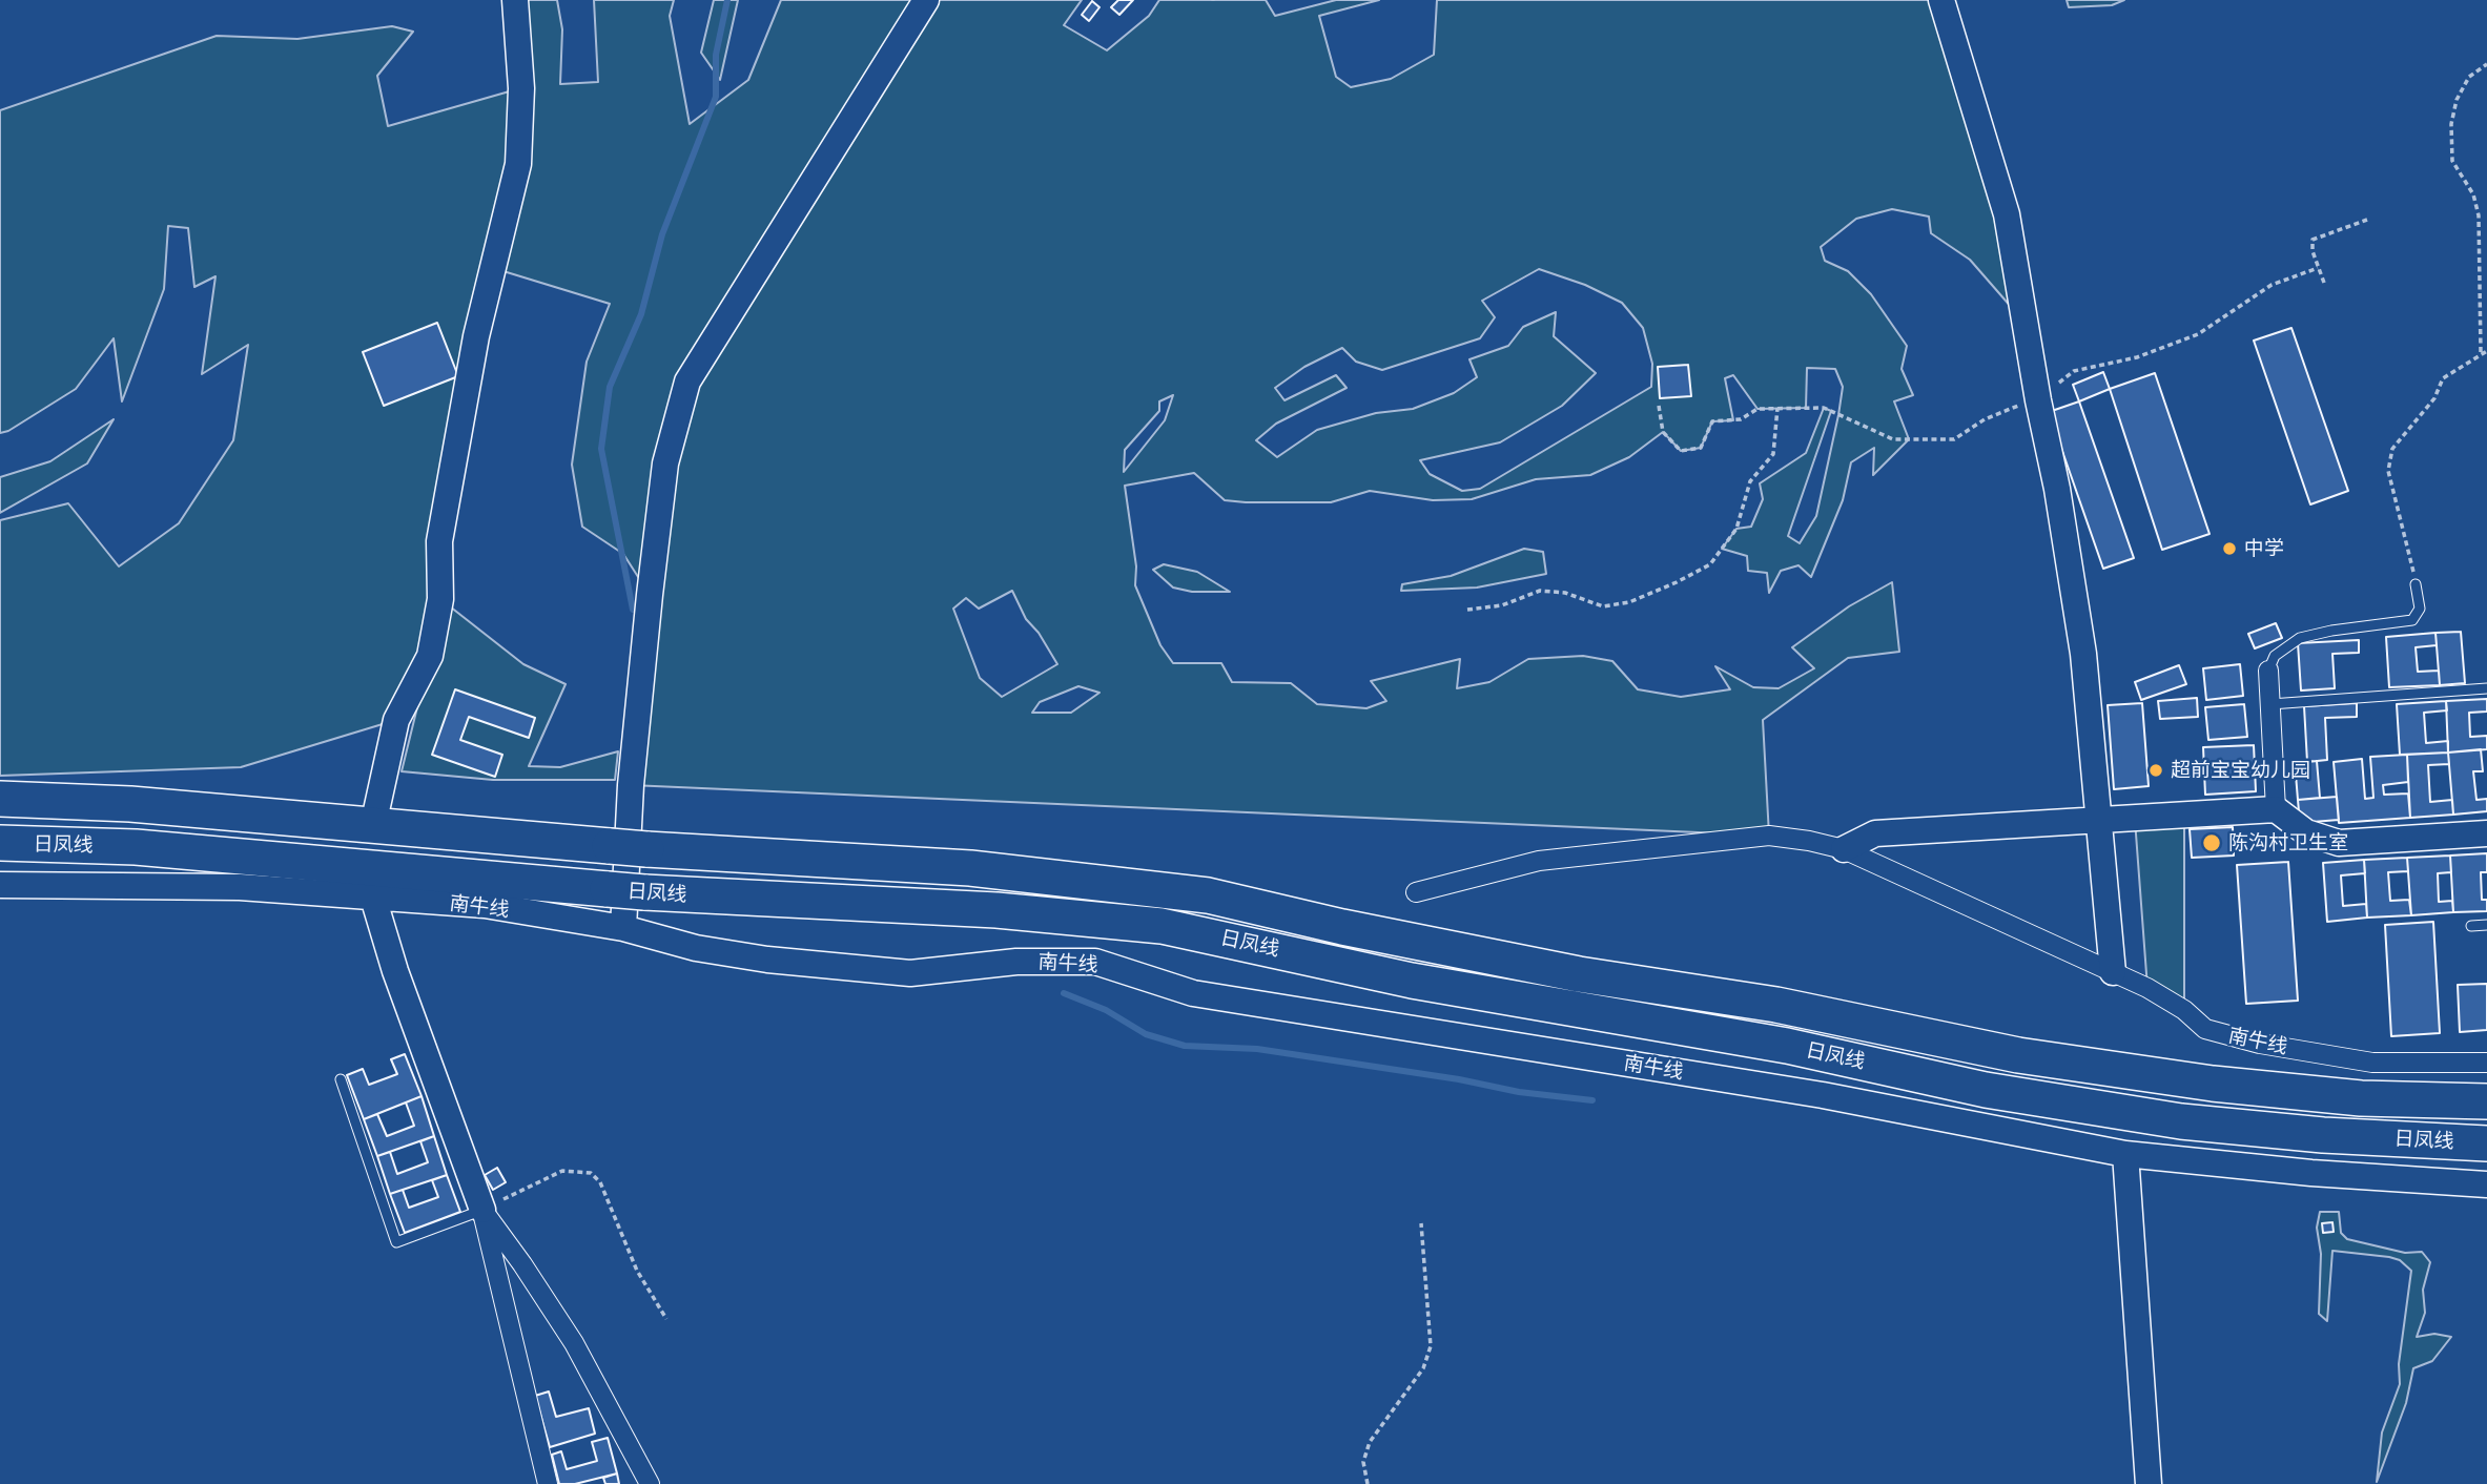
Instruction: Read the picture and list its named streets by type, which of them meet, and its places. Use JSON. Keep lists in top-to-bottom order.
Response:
{
  "streets": {
    "highway": ["日凤线"],
    "street": ["南牛线"]
  },
  "crossings": [
    ["日凤线", "南牛线"]
  ],
  "places": ["中学", "超前宝宝幼儿园", "陈沟村卫生室"]
}
